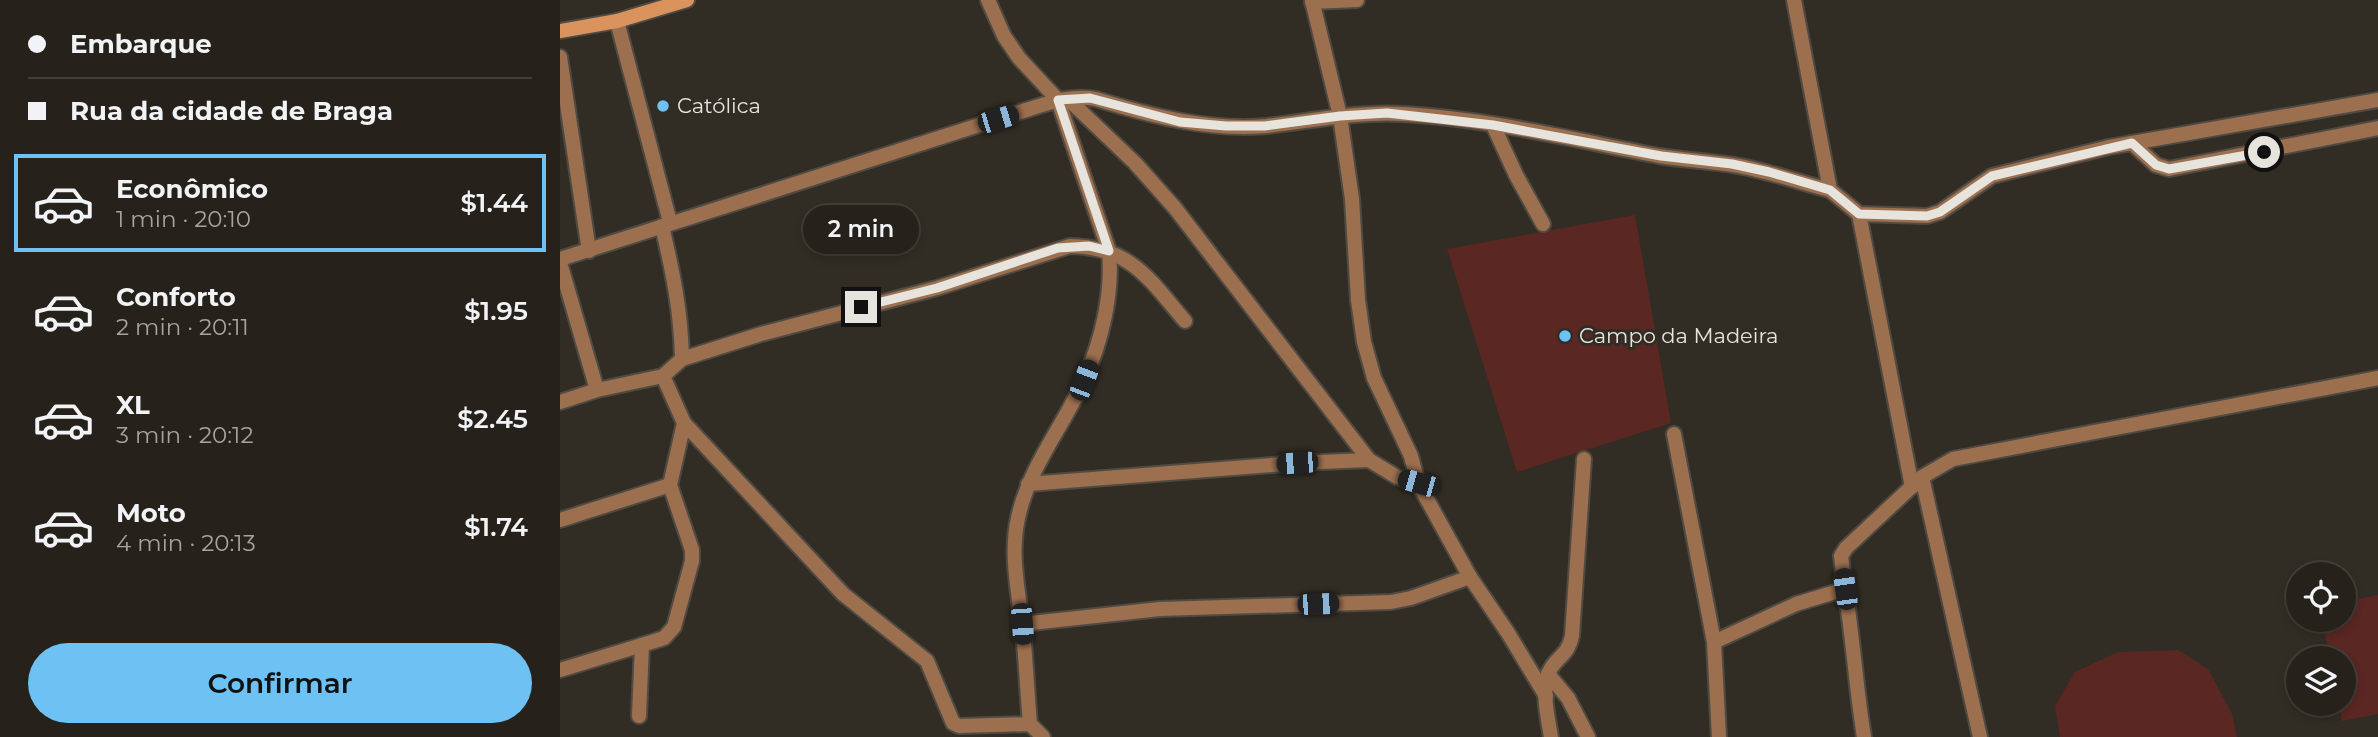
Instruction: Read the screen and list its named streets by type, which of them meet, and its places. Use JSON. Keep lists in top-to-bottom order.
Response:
{
  "places": ["Católica", "Campo da Madeira"],
  "page": {
    "banner": ["Embarque", "Rua da cidade de Braga"],
    "list": [
      {
        "name": "Econômico",
        "note": "1 min · 20:10",
        "value": "$1.44"
      },
      {
        "name": "Conforto",
        "note": "2 min · 20:11",
        "value": "$1.95"
      },
      {
        "name": "XL",
        "note": "3 min · 20:12",
        "value": "$2.45"
      },
      {
        "name": "Moto",
        "note": "4 min · 20:13",
        "value": "$1.74"
      }
    ],
    "bubble": "2 min",
    "buttons": "Confirmar"
  }
}
